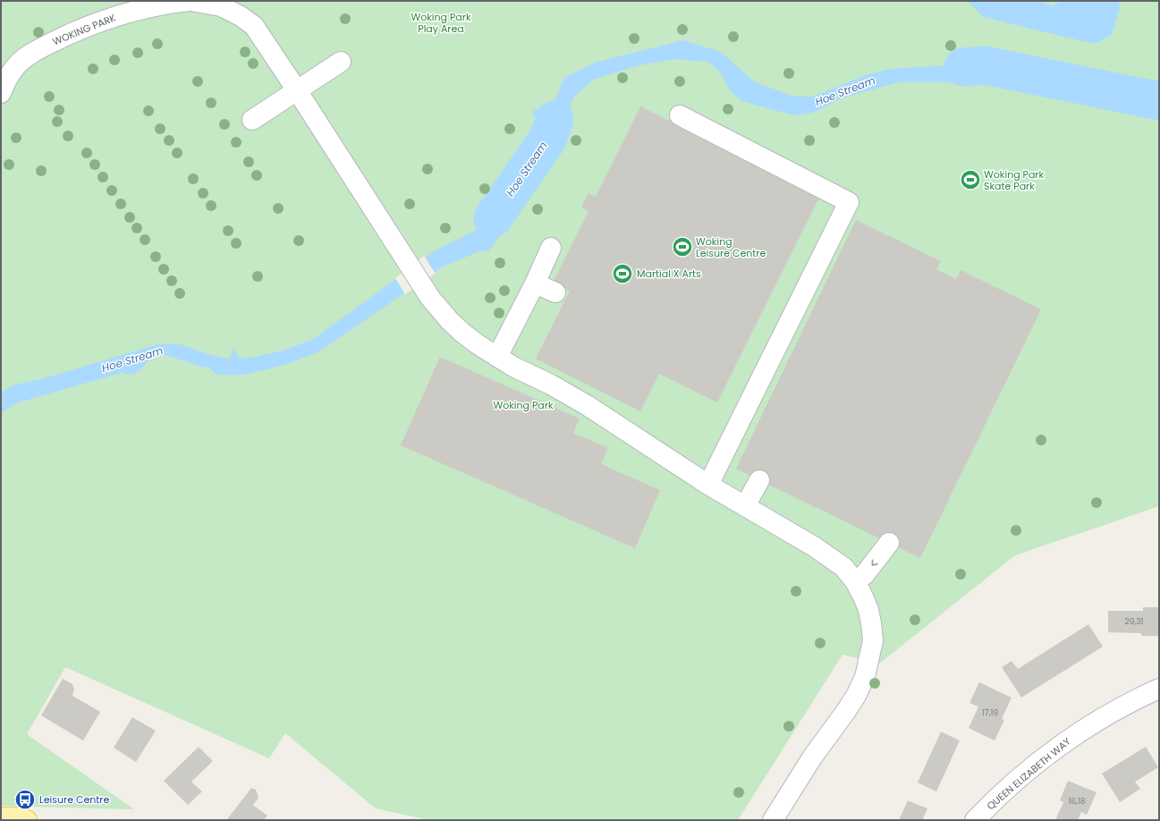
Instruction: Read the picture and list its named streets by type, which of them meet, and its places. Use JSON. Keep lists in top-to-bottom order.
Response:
{
  "streets": {
    "street": ["WOKING PARK", "QUEEN ELIZABETH WAY"]
  },
  "water": ["Hoe Stream"],
  "parks": ["Woking Park Play Area", "Woking Park"],
  "places": {
    "sports": ["Woking Park Skate Park", "Woking Leisure Centre", "Martial X Arts"],
    "bus stop": ["Leisure Centre"]
  },
  "house_numbers": ["29,31", "17,19", "16,18"]
}
